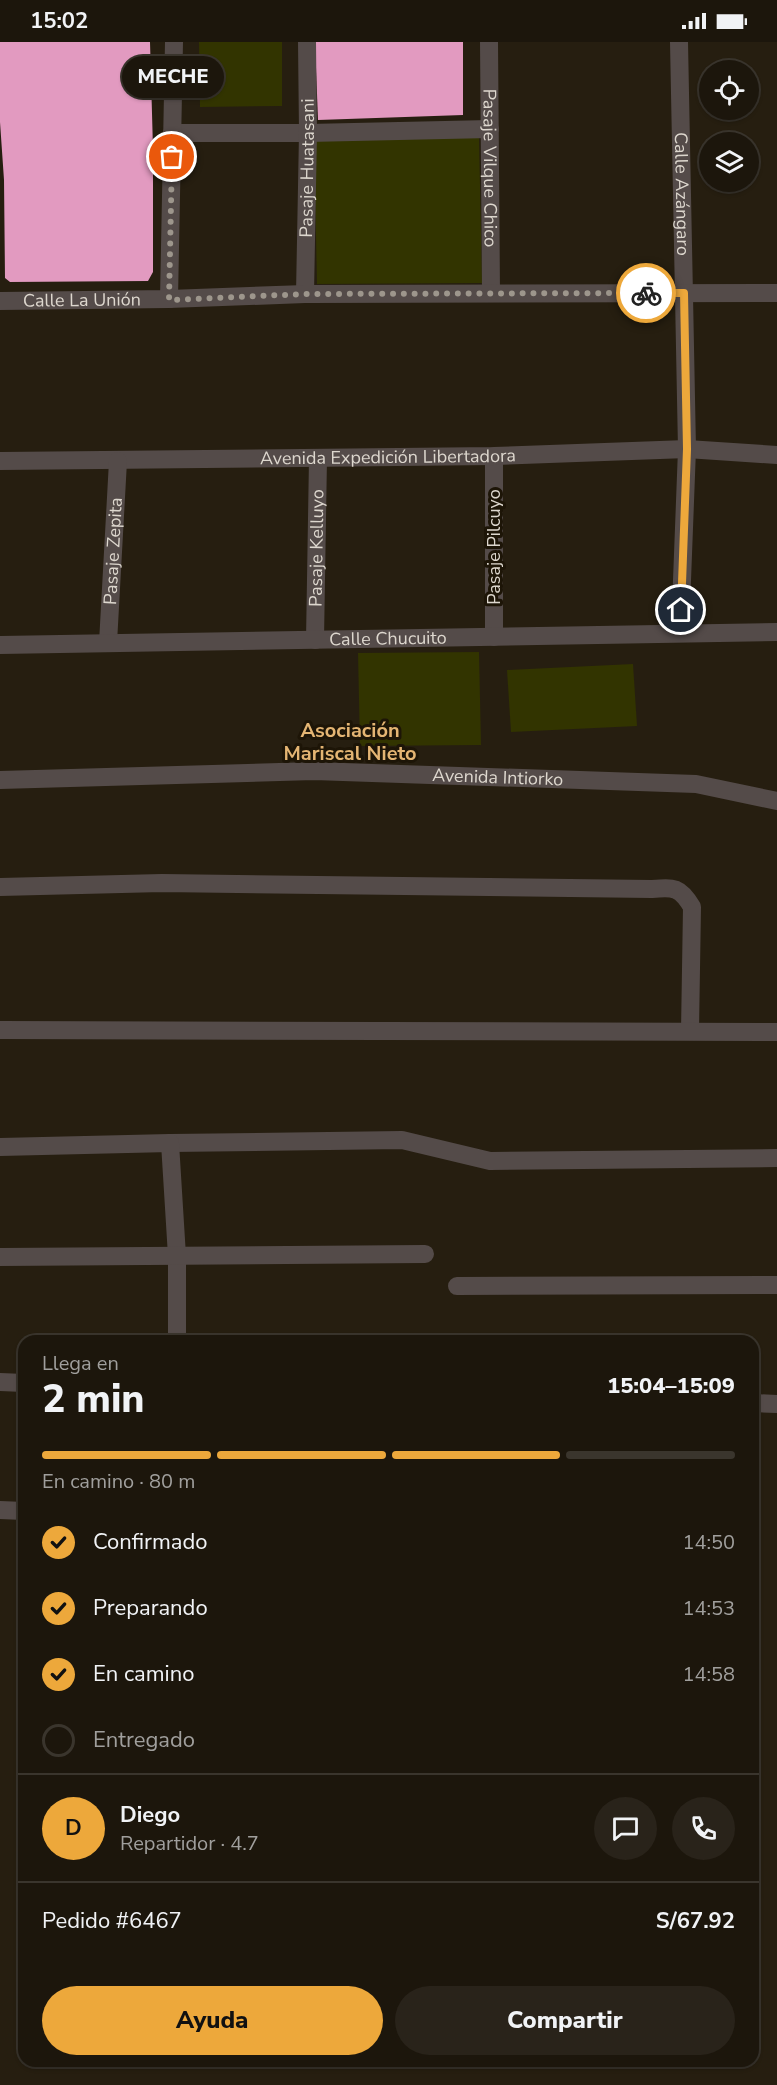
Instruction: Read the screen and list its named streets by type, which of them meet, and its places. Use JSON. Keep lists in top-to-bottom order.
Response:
{
  "streets": {
    "street": [
      "Pasaje Huatasani",
      "Pasaje Vilque Chico",
      "Calle Azángaro",
      "Calle La Unión",
      "Avenida Expedición Libertadora",
      "Pasaje Pilcuyo",
      "Pasaje Kelluyo",
      "Pasaje Zepita",
      "Calle Chucuito",
      "Avenida Intiorko"
    ]
  },
  "crossings": [
    ["Pasaje Huatasani", "Calle La Unión"],
    ["Pasaje Vilque Chico", "Calle La Unión"],
    ["Calle Azángaro", "Calle La Unión"],
    ["Calle Azángaro", "Avenida Expedición Libertadora"],
    ["Calle Azángaro", "Calle Chucuito"],
    ["Avenida Expedición Libertadora", "Pasaje Pilcuyo"],
    ["Avenida Expedición Libertadora", "Pasaje Kelluyo"],
    ["Avenida Expedición Libertadora", "Pasaje Zepita"],
    ["Pasaje Pilcuyo", "Calle Chucuito"],
    ["Pasaje Kelluyo", "Calle Chucuito"],
    ["Pasaje Zepita", "Calle Chucuito"]
  ],
  "districts": ["Asociación Mariscal Nieto"],
  "places": ["MECHE"],
  "page": {
    "status": "15:02",
    "bubble": "MECHE",
    "heading": ["2 min", "Llega en", "15:04–15:09"],
    "panel": [
      "Diego",
      "Repartidor · 4.7",
      "Pedido #6467",
      "S/67.92"
    ],
    "bar": "En camino · 80 m",
    "list": [
      ["Confirmado", "14:50"],
      ["Preparando", "14:53"],
      ["En camino", "14:58"],
      "Entregado"
    ],
    "round": "D",
    "buttons": ["Ayuda", "Compartir"]
  }
}
